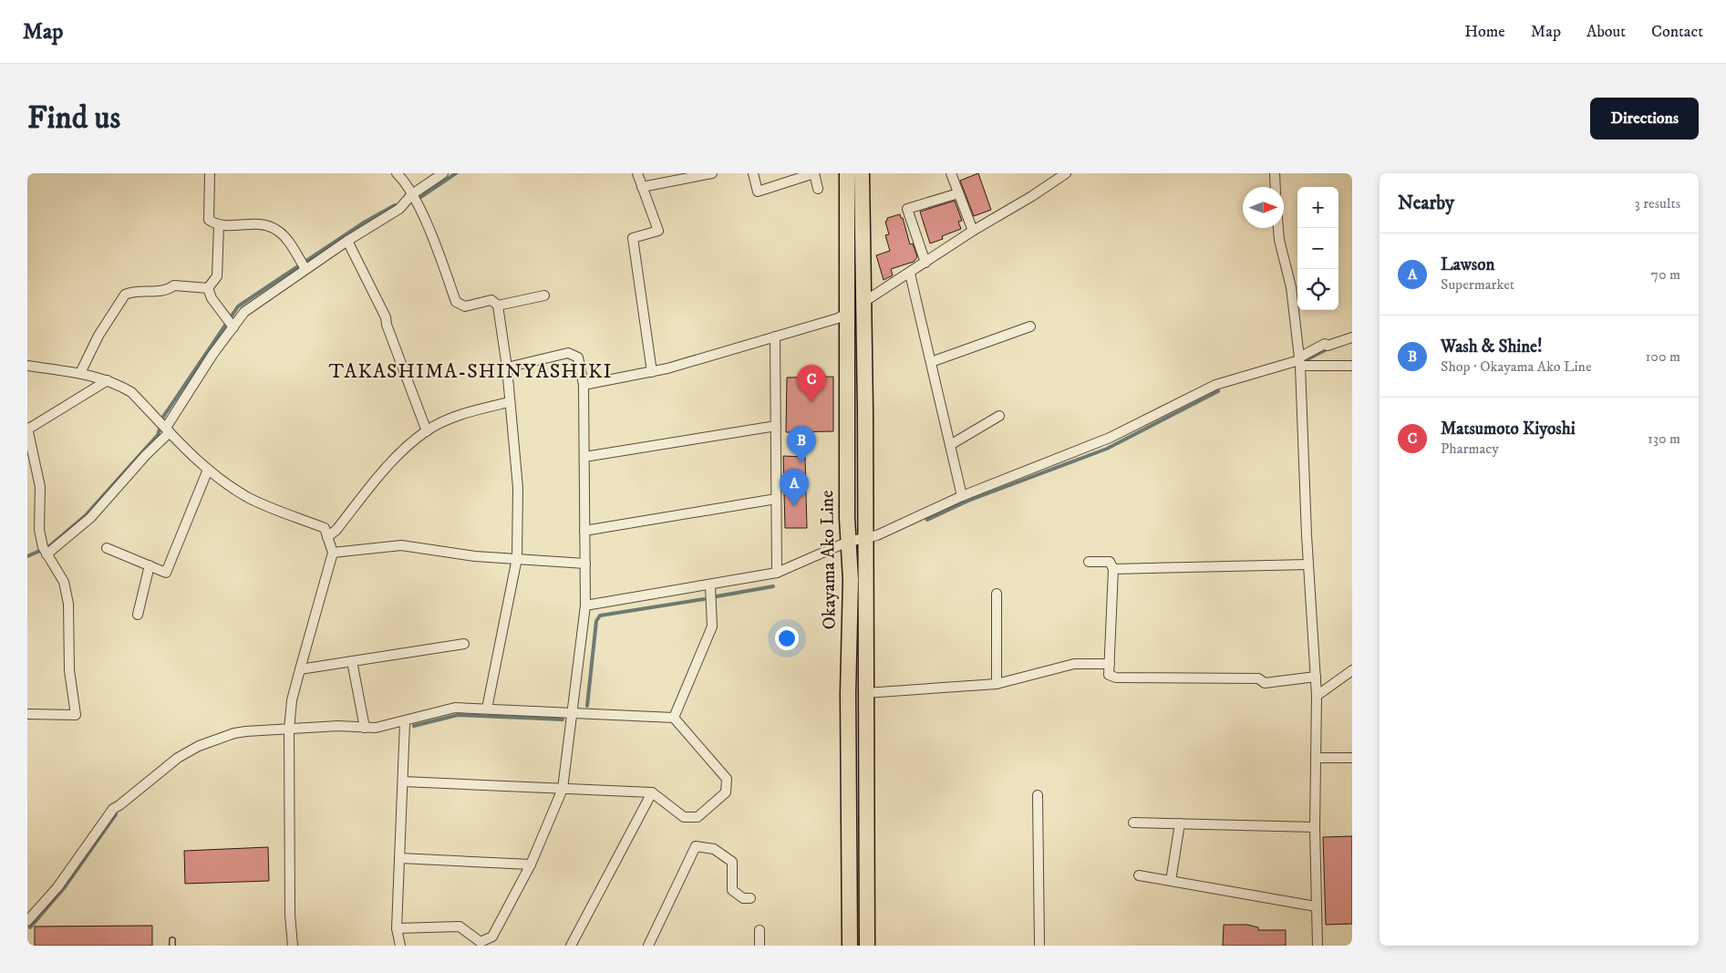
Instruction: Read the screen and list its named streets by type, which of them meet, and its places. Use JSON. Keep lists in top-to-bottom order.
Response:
{
  "streets": {
    "main road": ["Okayama Ako Line"]
  },
  "districts": ["TAKASHIMA-SHINYASHIKI"],
  "north": "right",
  "page": {
    "header": "Map",
    "nav": [
      "Home",
      "Map",
      "About",
      "Contact"
    ],
    "buttons": "Directions",
    "title": "Find us",
    "heading": ["Nearby", "3 results"],
    "map_buttons": ["+", "−"],
    "list": [
      {
        "mark": "A",
        "name": "Lawson",
        "note": "Supermarket",
        "value": "70 m"
      },
      {
        "mark": "B",
        "name": "Wash & Shine!",
        "note": "Shop · Okayama Ako Line",
        "value": "100 m"
      },
      {
        "mark": "C",
        "name": "Matsumoto Kiyoshi",
        "note": "Pharmacy",
        "value": "130 m"
      }
    ],
    "pins": ["C", "B", "A"]
  }
}
